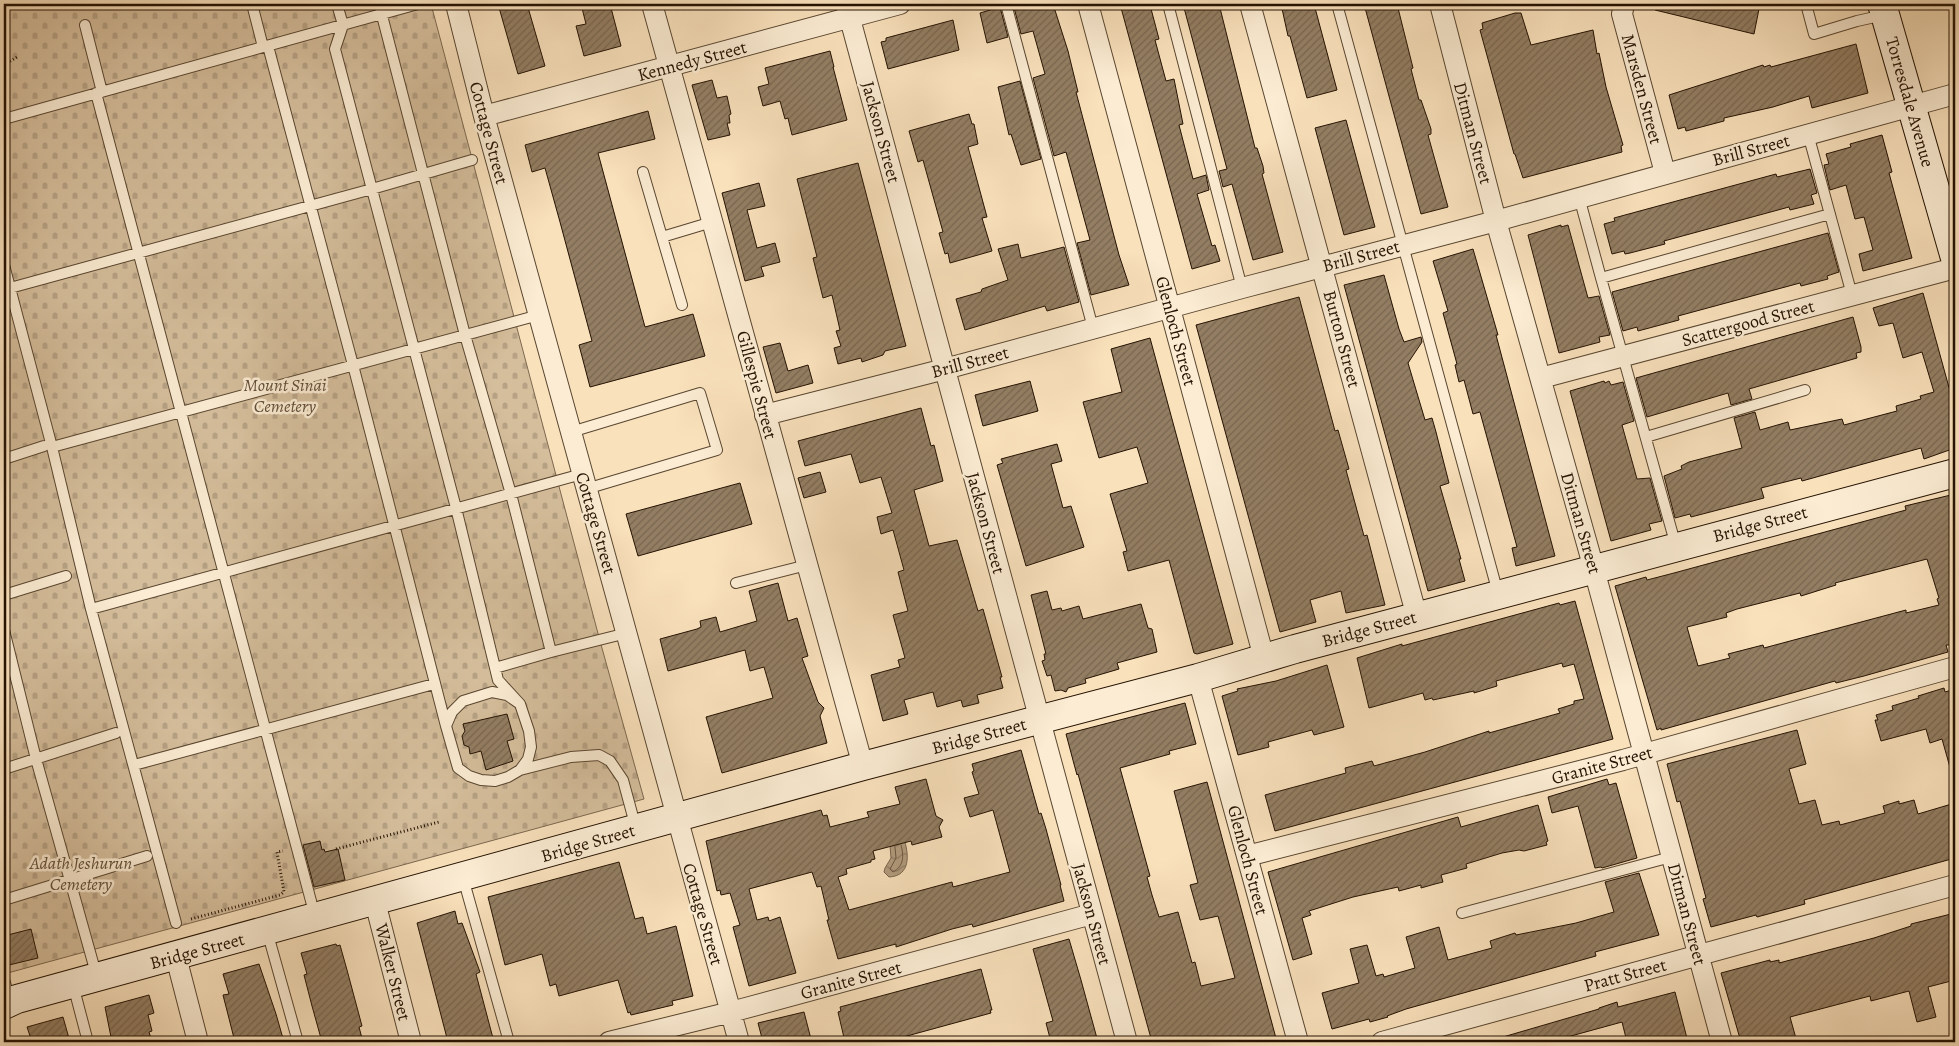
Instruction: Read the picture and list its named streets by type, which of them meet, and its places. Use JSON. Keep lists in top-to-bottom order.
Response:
{
  "streets": {
    "main road": ["Torresdale Avenue", "Bridge Street"],
    "street": [
      "Kennedy Street",
      "Marsden Street",
      "Jackson Street",
      "Cottage Street",
      "Ditman Street",
      "Brill Street",
      "Scattergood Street",
      "Glenloch Street",
      "Burton Street",
      "Gillespie Street",
      "Granite Street",
      "Walker Street",
      "Pratt Street"
    ]
  },
  "crossings": [
    ["Kennedy Street", "Jackson Street"],
    ["Kennedy Street", "Cottage Street"],
    ["Kennedy Street", "Gillespie Street"],
    ["Marsden Street", "Brill Street"],
    ["Torresdale Avenue", "Brill Street"],
    ["Jackson Street", "Brill Street"],
    ["Jackson Street", "Bridge Street"],
    ["Jackson Street", "Granite Street"],
    ["Cottage Street", "Bridge Street"],
    ["Cottage Street", "Granite Street"],
    ["Ditman Street", "Brill Street"],
    ["Ditman Street", "Scattergood Street"],
    ["Ditman Street", "Bridge Street"],
    ["Ditman Street", "Granite Street"],
    ["Ditman Street", "Pratt Street"],
    ["Brill Street", "Glenloch Street"],
    ["Brill Street", "Burton Street"],
    ["Brill Street", "Gillespie Street"],
    ["Glenloch Street", "Bridge Street"],
    ["Glenloch Street", "Granite Street"],
    ["Burton Street", "Bridge Street"],
    ["Gillespie Street", "Bridge Street"],
    ["Bridge Street", "Walker Street"]
  ],
  "parks": ["Mount Sinai Cemetery", "Adath Jeshurun Cemetery"]
}
